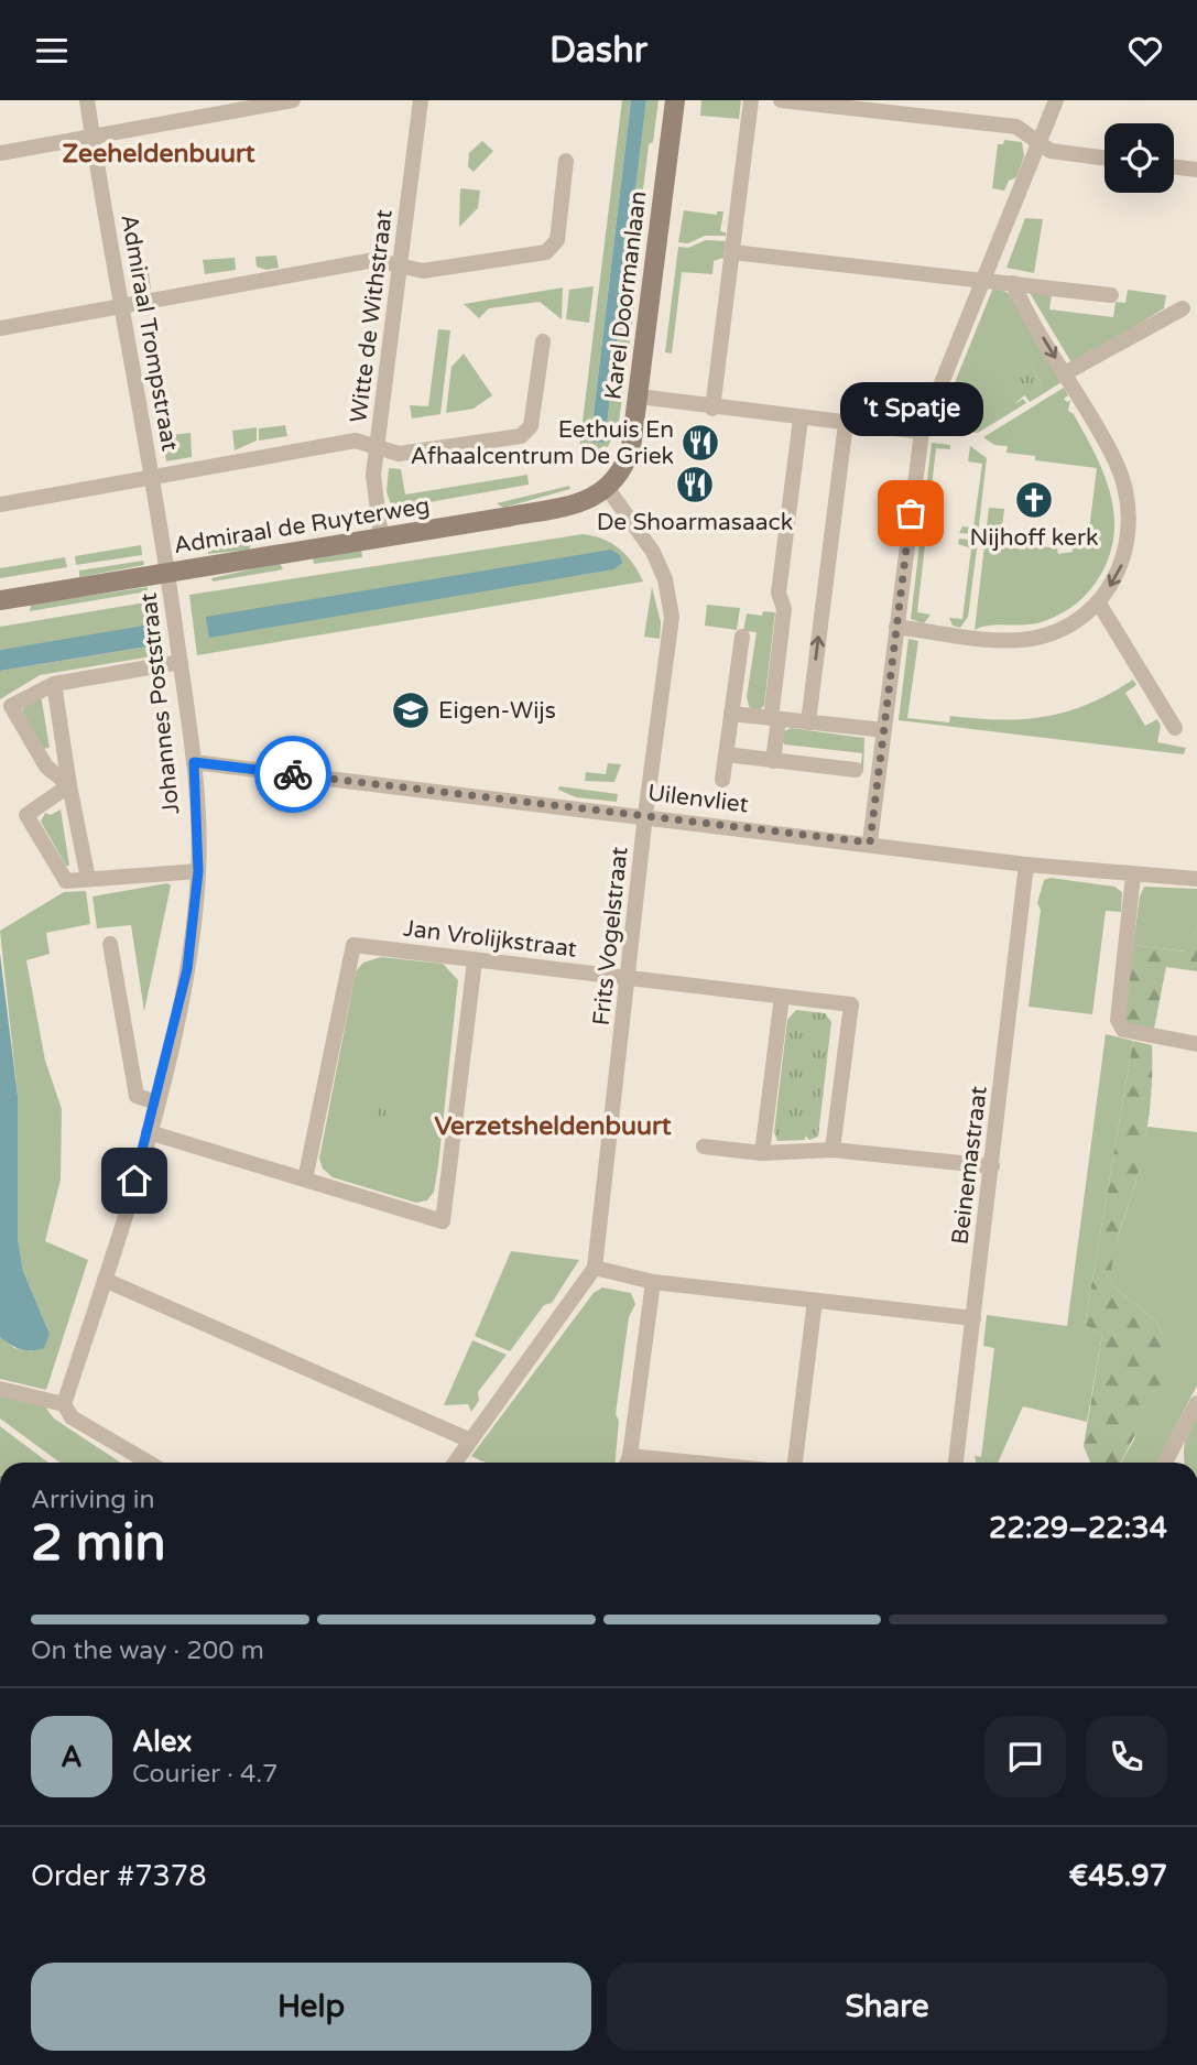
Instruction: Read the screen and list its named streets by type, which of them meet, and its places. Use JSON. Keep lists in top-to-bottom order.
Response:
{
  "streets": {
    "street": [
      "Karel Doormanlaan",
      "Witte de Withstraat",
      "Admiraal Trompstraat",
      "Admiraal de Ruyterweg",
      "Johannes Poststraat",
      "Uilenvliet",
      "Frits Vogelstraat",
      "Jan Vrolijkstraat",
      "Beinemastraat"
    ]
  },
  "crossings": [
    ["Karel Doormanlaan", "Admiraal de Ruyterweg"],
    ["Karel Doormanlaan", "Frits Vogelstraat"],
    ["Witte de Withstraat", "Admiraal de Ruyterweg"],
    ["Admiraal Trompstraat", "Admiraal de Ruyterweg"],
    ["Admiraal Trompstraat", "Johannes Poststraat"],
    ["Admiraal de Ruyterweg", "Johannes Poststraat"],
    ["Admiraal de Ruyterweg", "Frits Vogelstraat"],
    ["Johannes Poststraat", "Uilenvliet"],
    ["Uilenvliet", "Frits Vogelstraat"],
    ["Uilenvliet", "Beinemastraat"],
    ["Frits Vogelstraat", "Jan Vrolijkstraat"]
  ],
  "districts": ["Zeeheldenbuurt", "Verzetsheldenbuurt"],
  "places": {
    "restaurant": ["Eethuis En Afhaalcentrum De Griek", "De Shoarmasaack"],
    "church": ["Nijhoff kerk"],
    "other": ["'t Spatje"],
    "school or university": ["Eigen-Wijs"]
  },
  "page": {
    "header": "Dashr",
    "bubble": "'t Spatje",
    "heading": ["2 min", "Arriving in", "22:29–22:34"],
    "panel": [
      "Alex",
      "Courier · 4.7",
      "Order #7378",
      "€45.97"
    ],
    "bar": "On the way · 200 m",
    "round": "A",
    "buttons": ["Help", "Share"]
  }
}
